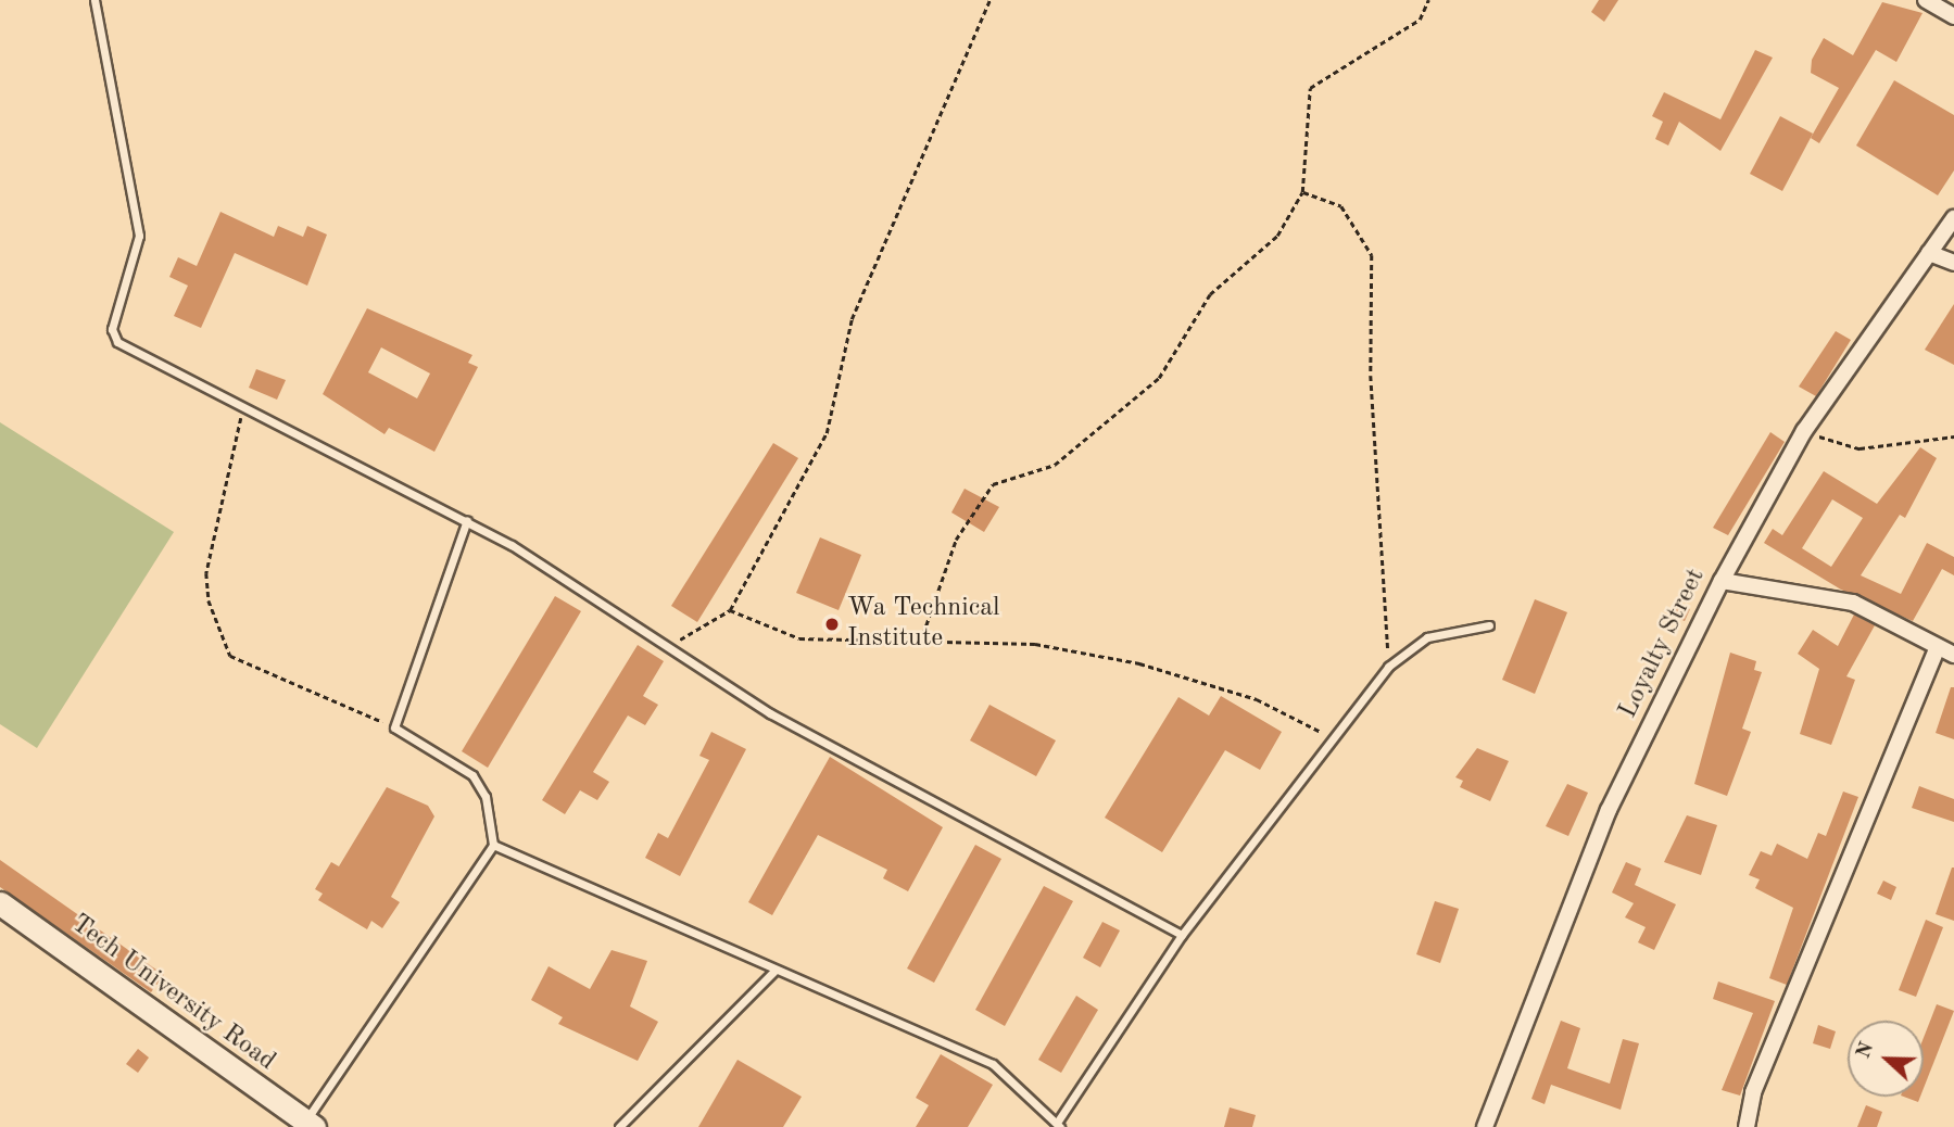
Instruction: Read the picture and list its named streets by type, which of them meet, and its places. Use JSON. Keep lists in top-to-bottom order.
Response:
{
  "streets": {
    "street": ["Loyalty Street", "Tech University Road"]
  },
  "places": ["Wa Technical Institute"],
  "north": "left"
}
